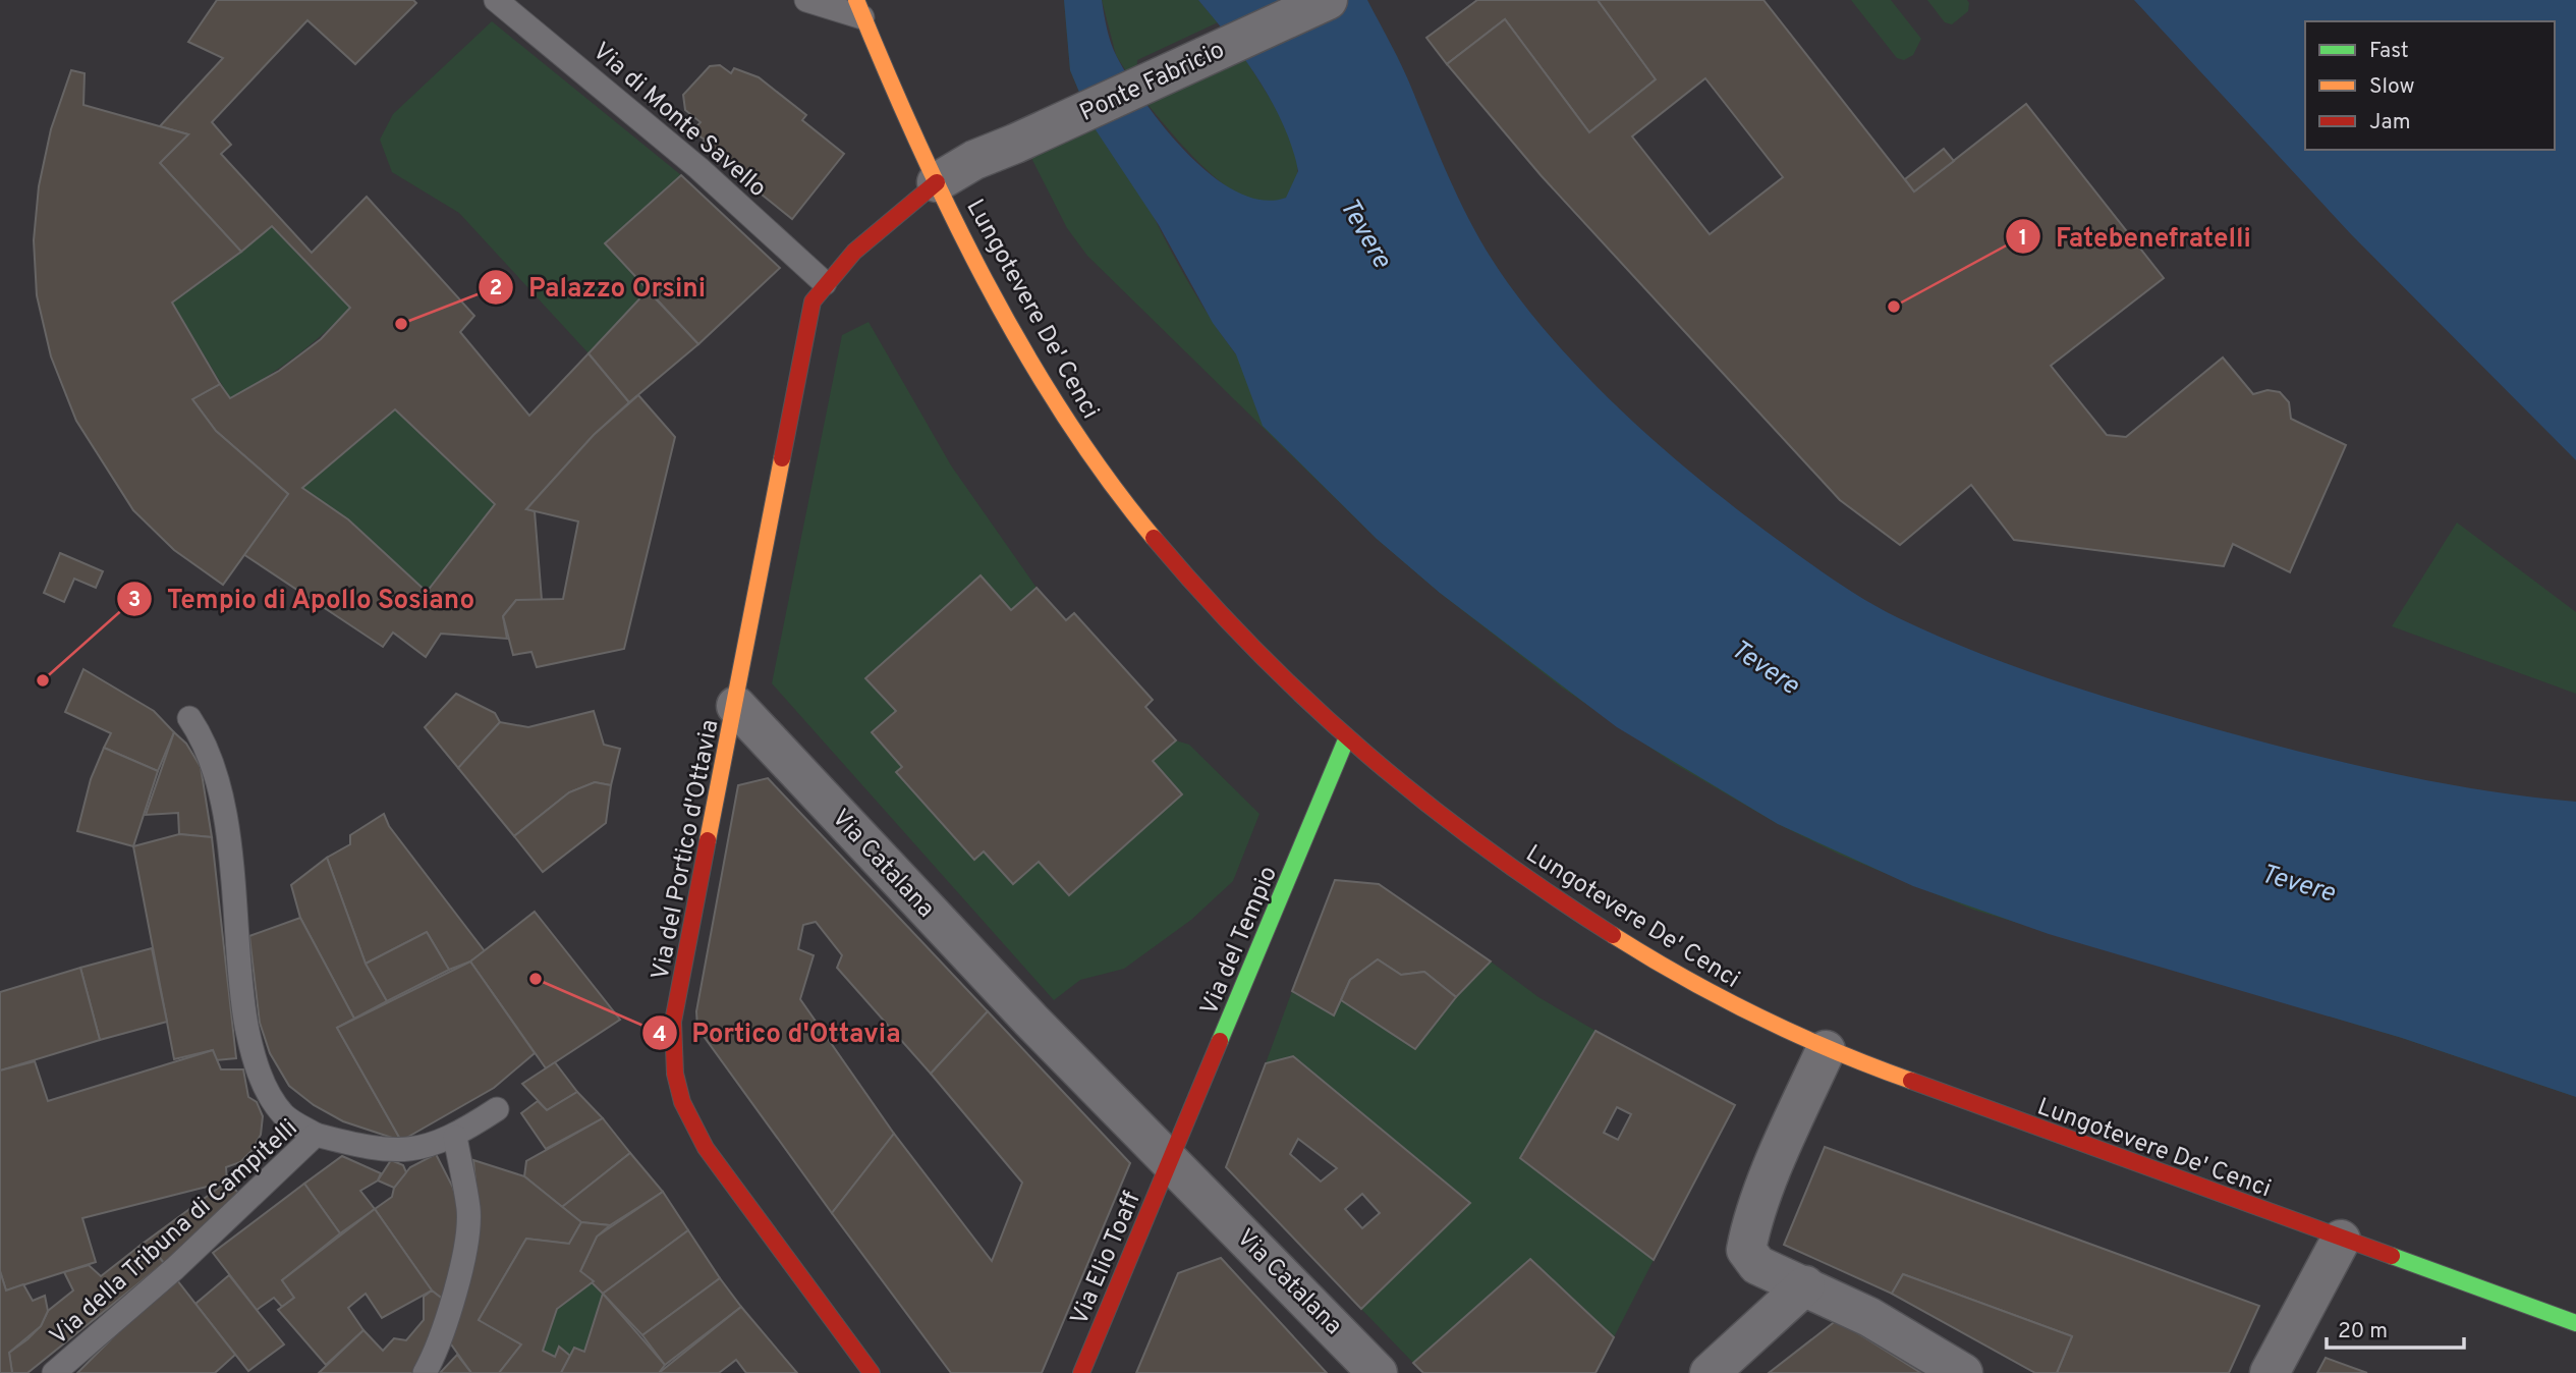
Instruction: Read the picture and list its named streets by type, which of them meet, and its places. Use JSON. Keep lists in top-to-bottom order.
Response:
{
  "streets": {
    "main road": [
      "Lungotevere De' Cenci",
      "Via del Portico d'Ottavia",
      "Via del Tempio",
      "Via Elio Toaff"
    ],
    "street": ["Ponte Fabricio", "Via Catalana"],
    "lane": ["Via di Monte Savello", "Via della Tribuna di Campitelli"]
  },
  "crossings": [
    ["Ponte Fabricio", "Lungotevere De' Cenci"],
    ["Ponte Fabricio", "Via del Portico d'Ottavia"],
    ["Via di Monte Savello", "Via del Portico d'Ottavia"],
    ["Lungotevere De' Cenci", "Via del Portico d'Ottavia"],
    ["Lungotevere De' Cenci", "Via del Tempio"],
    ["Via del Portico d'Ottavia", "Via Catalana"],
    ["Via Catalana", "Via del Tempio"],
    ["Via Catalana", "Via Elio Toaff"],
    ["Via del Tempio", "Via Elio Toaff"]
  ],
  "water": ["Tevere"],
  "places": [
    "Fatebenefratelli",
    "Palazzo Orsini",
    "Tempio di Apollo Sosiano",
    "Portico d'Ottavia"
  ],
  "legend": ["Fast", "Slow", "Jam"],
  "scale_bar": "20 m"
}
